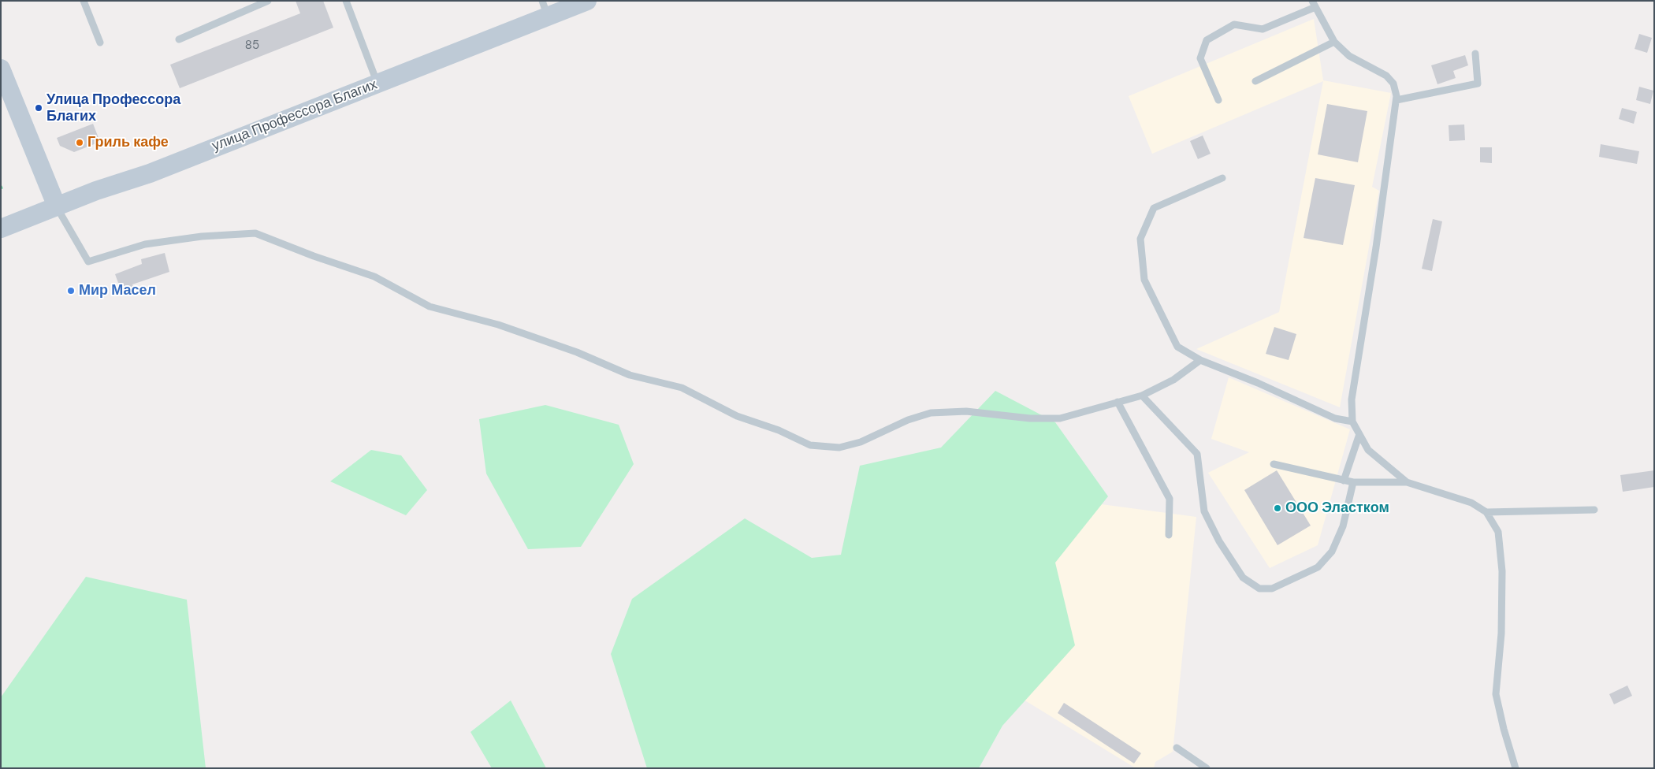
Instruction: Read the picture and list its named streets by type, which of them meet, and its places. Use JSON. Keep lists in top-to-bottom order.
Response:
{
  "streets": {
    "main road": ["улица Профессора Благих"]
  },
  "places": [
    "Улица Профессора Благих",
    "Гриль кафе",
    "Мир Масел",
    "ООО Эластком"
  ],
  "house_numbers": ["85"]
}
